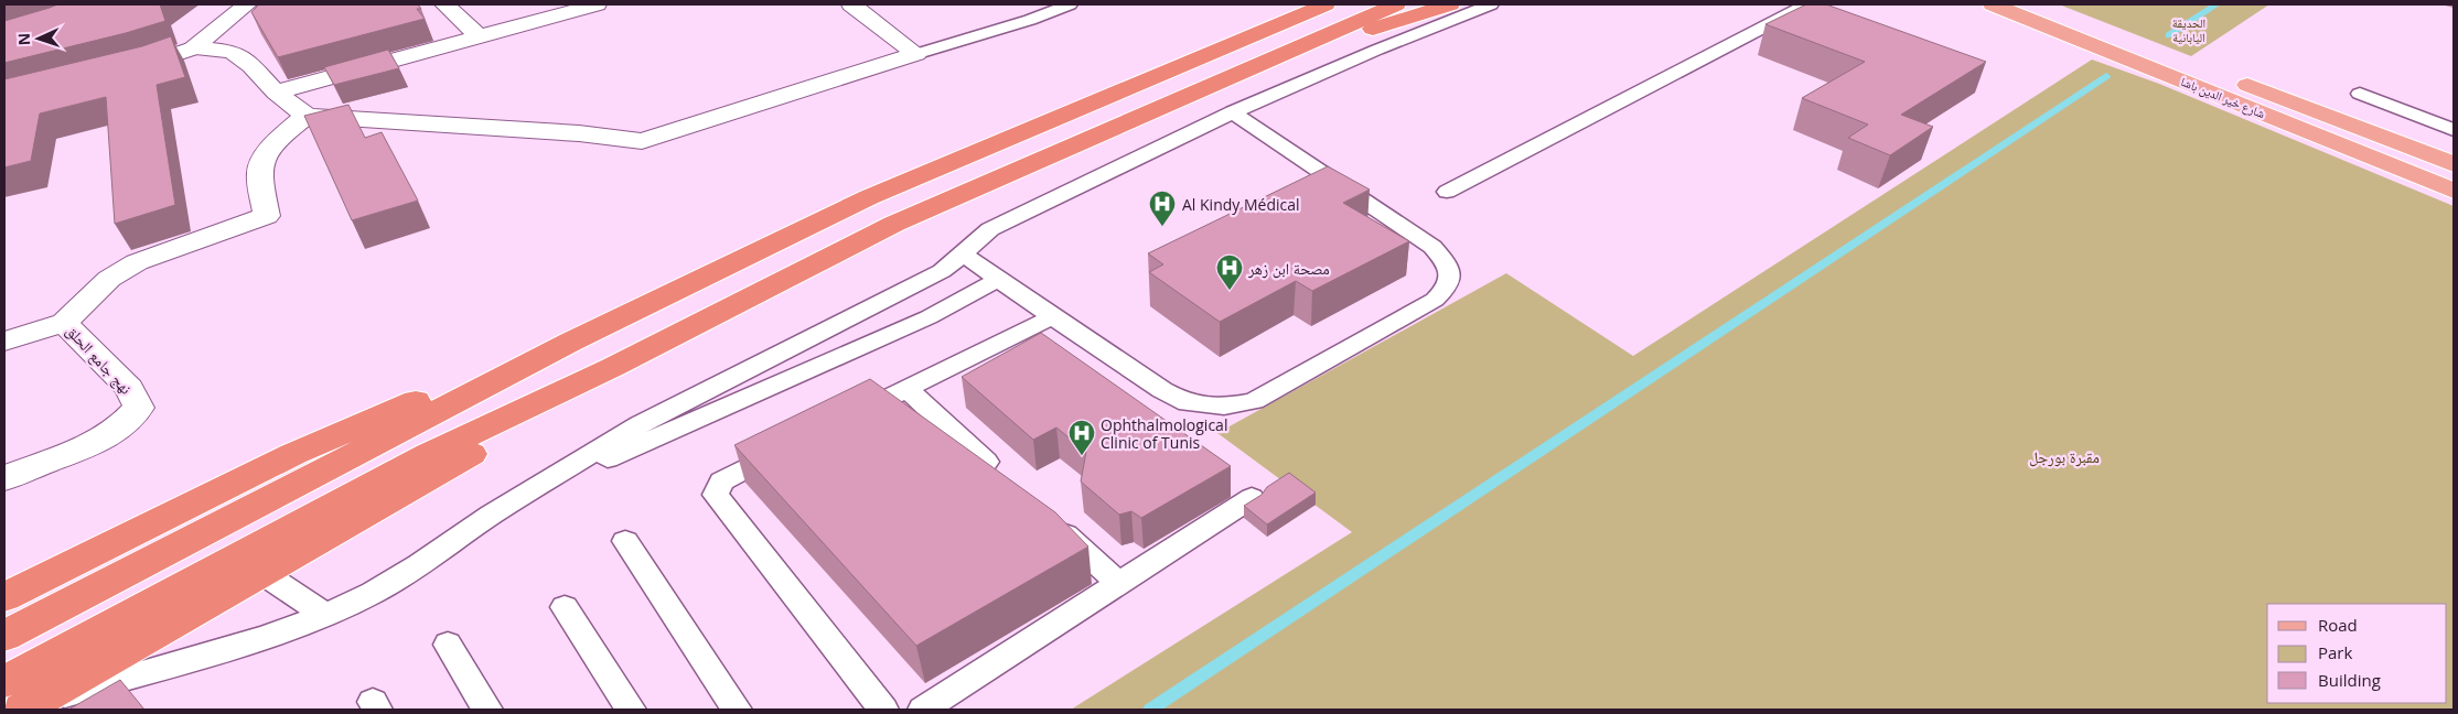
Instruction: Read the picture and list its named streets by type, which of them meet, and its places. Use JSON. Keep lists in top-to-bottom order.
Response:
{
  "streets": {
    "main road": ["شارع خير الدين باشا"],
    "street": ["نهج جامع الحلق"]
  },
  "parks": ["الحديقة اليابانية", "مقبرة بورجل"],
  "places": {
    "hospital": ["Al Kindy Médical", "مصحة ابن زهر", "Ophthalmological Clinic of Tunis"]
  },
  "legend": ["Road", "Park", "Building"],
  "north": "left"
}
